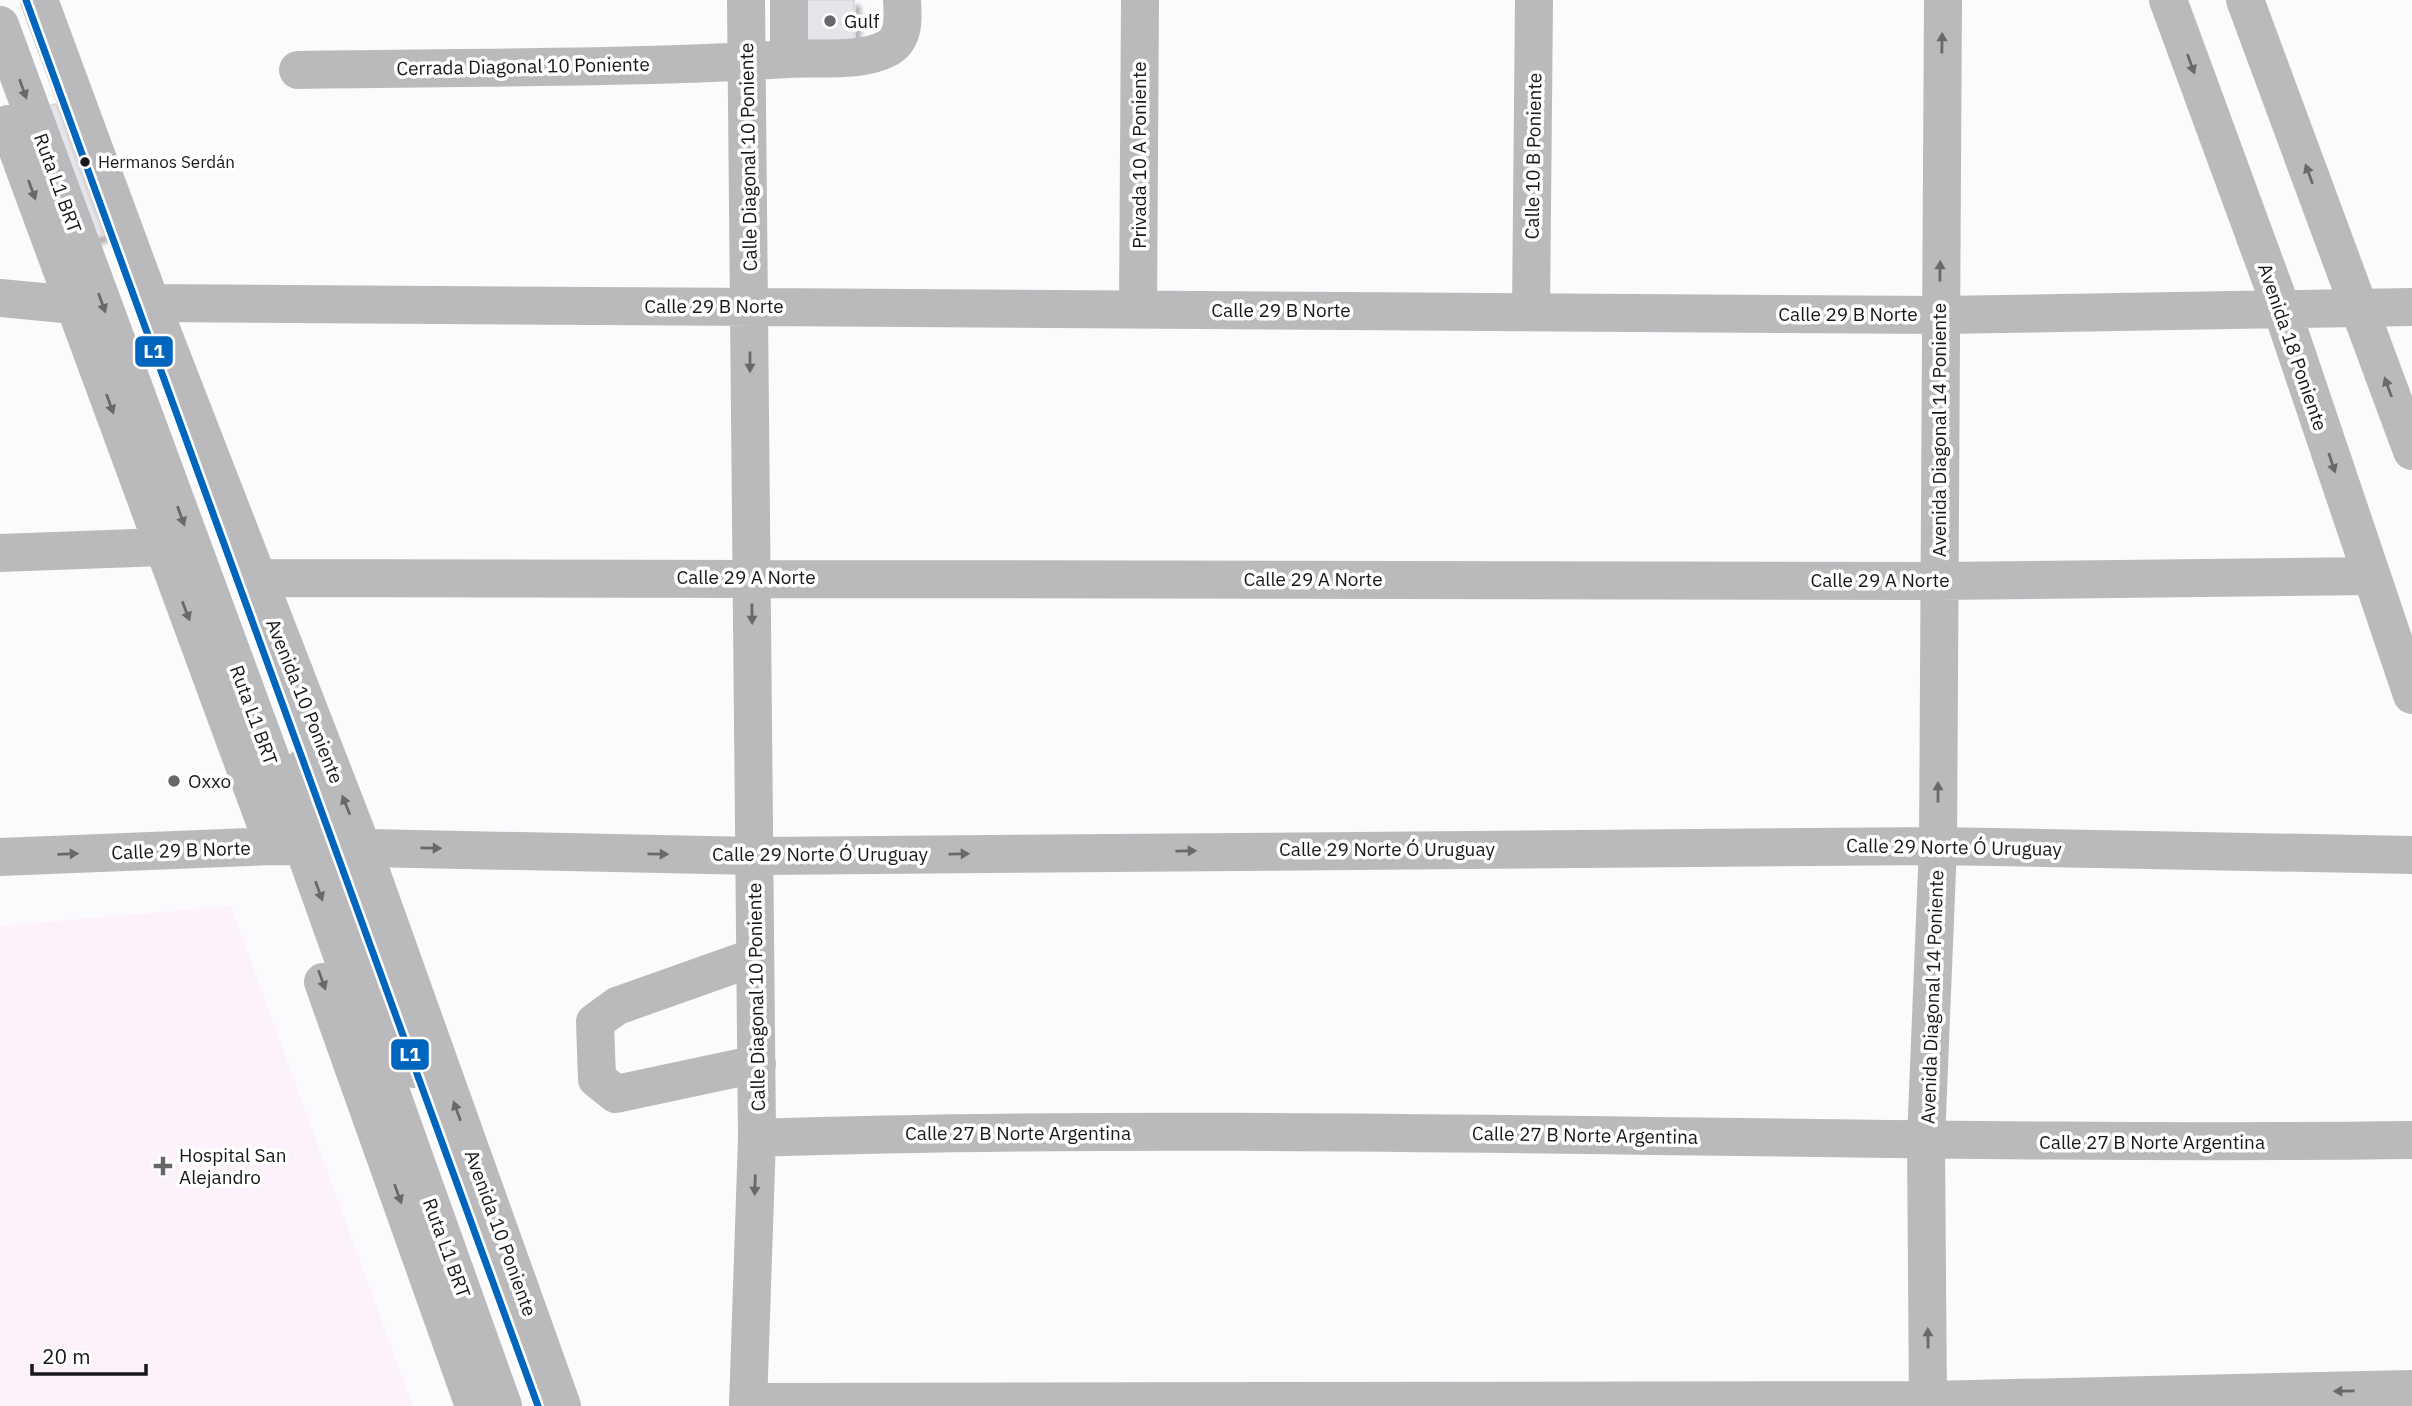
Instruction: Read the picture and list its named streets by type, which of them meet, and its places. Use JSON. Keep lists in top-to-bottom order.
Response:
{
  "streets": {
    "street": [
      "Cerrada Diagonal 10 Poniente",
      "Privada 10 A Poniente",
      "Calle 10 B Poniente",
      "Calle Diagonal 10 Poniente",
      "Ruta L1 BRT",
      "Calle 29 B Norte",
      "Avenida 18 Poniente",
      "Avenida Diagonal 14 Poniente",
      "Calle 29 A Norte",
      "Avenida 10 Poniente",
      "Calle 29 Norte Ó Uruguay",
      "Calle 27 B Norte Argentina"
    ]
  },
  "crossings": [
    ["Cerrada Diagonal 10 Poniente", "Calle Diagonal 10 Poniente"],
    ["Privada 10 A Poniente", "Calle 29 B Norte"],
    ["Calle 10 B Poniente", "Calle 29 B Norte"],
    ["Calle Diagonal 10 Poniente", "Calle 29 B Norte"],
    ["Calle Diagonal 10 Poniente", "Calle 29 A Norte"],
    ["Calle Diagonal 10 Poniente", "Calle 29 Norte Ó Uruguay"],
    ["Calle Diagonal 10 Poniente", "Calle 27 B Norte Argentina"],
    ["Ruta L1 BRT", "Calle 29 B Norte"],
    ["Ruta L1 BRT", "Avenida 10 Poniente"],
    ["Ruta L1 BRT", "Calle 29 Norte Ó Uruguay"],
    ["Calle 29 B Norte", "Avenida 18 Poniente"],
    ["Calle 29 B Norte", "Avenida Diagonal 14 Poniente"],
    ["Calle 29 B Norte", "Avenida 10 Poniente"],
    ["Calle 29 B Norte", "Calle 29 Norte Ó Uruguay"],
    ["Avenida 18 Poniente", "Calle 29 A Norte"],
    ["Avenida Diagonal 14 Poniente", "Calle 29 A Norte"],
    ["Avenida Diagonal 14 Poniente", "Calle 29 Norte Ó Uruguay"],
    ["Avenida Diagonal 14 Poniente", "Calle 27 B Norte Argentina"],
    ["Calle 29 A Norte", "Avenida 10 Poniente"],
    ["Avenida 10 Poniente", "Calle 29 Norte Ó Uruguay"]
  ],
  "one_way": ["Calle Diagonal 10 Poniente", "Avenida Diagonal 14 Poniente", "Calle 29 Norte Ó Uruguay"],
  "places": {
    "other": ["Gulf", "Hermanos Serdán", "Oxxo"],
    "health": ["Hospital San Alejandro"]
  },
  "lines": ["transit line L1"],
  "scale_bar": "20 m"
}
